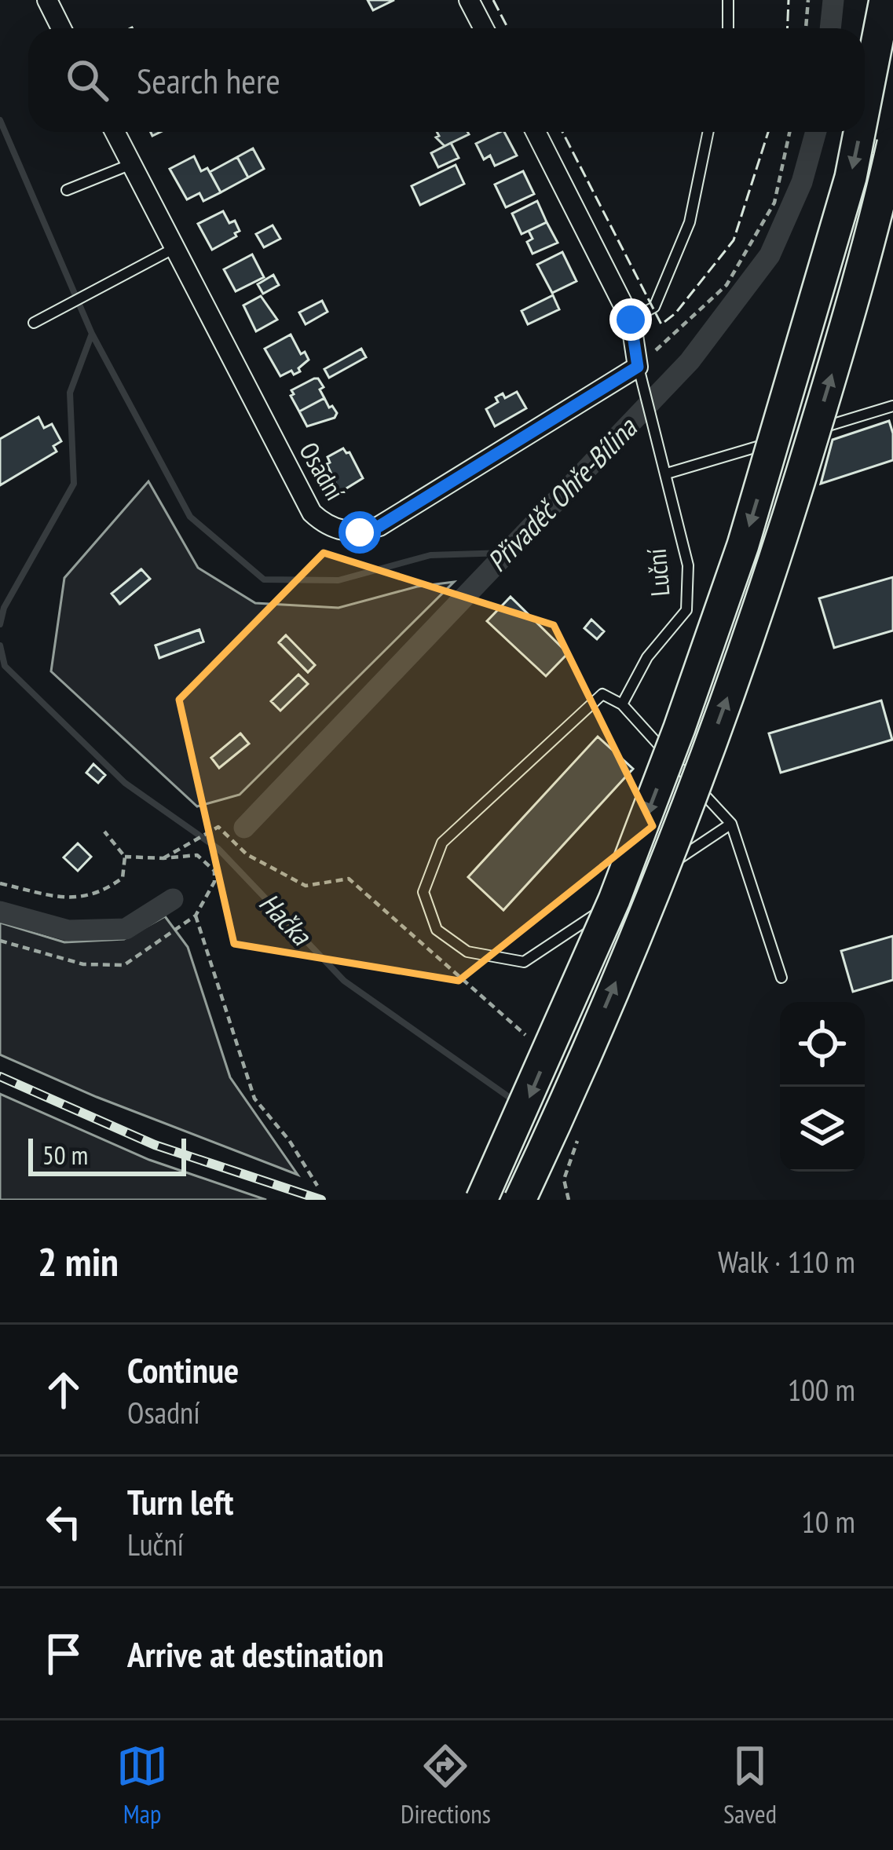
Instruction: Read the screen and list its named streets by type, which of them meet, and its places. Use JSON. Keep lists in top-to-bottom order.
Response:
{
  "streets": {
    "street": ["Osadní", "Luční"]
  },
  "crossings": [
    ["Osadní", "Luční"]
  ],
  "water": ["Přivaděč Ohře-Bílina", "Hačka"],
  "scale_bar": "50 m",
  "page": {
    "search": "Search here",
    "scale": "50 m",
    "heading": ["2 min", "Walk · 110 m"],
    "list": [
      ["Continue", "Osadní", "100 m"],
      ["Turn left", "Luční", "10 m"],
      "Arrive at destination"
    ],
    "nav": ["Map", "Directions", "Saved"]
  }
}
